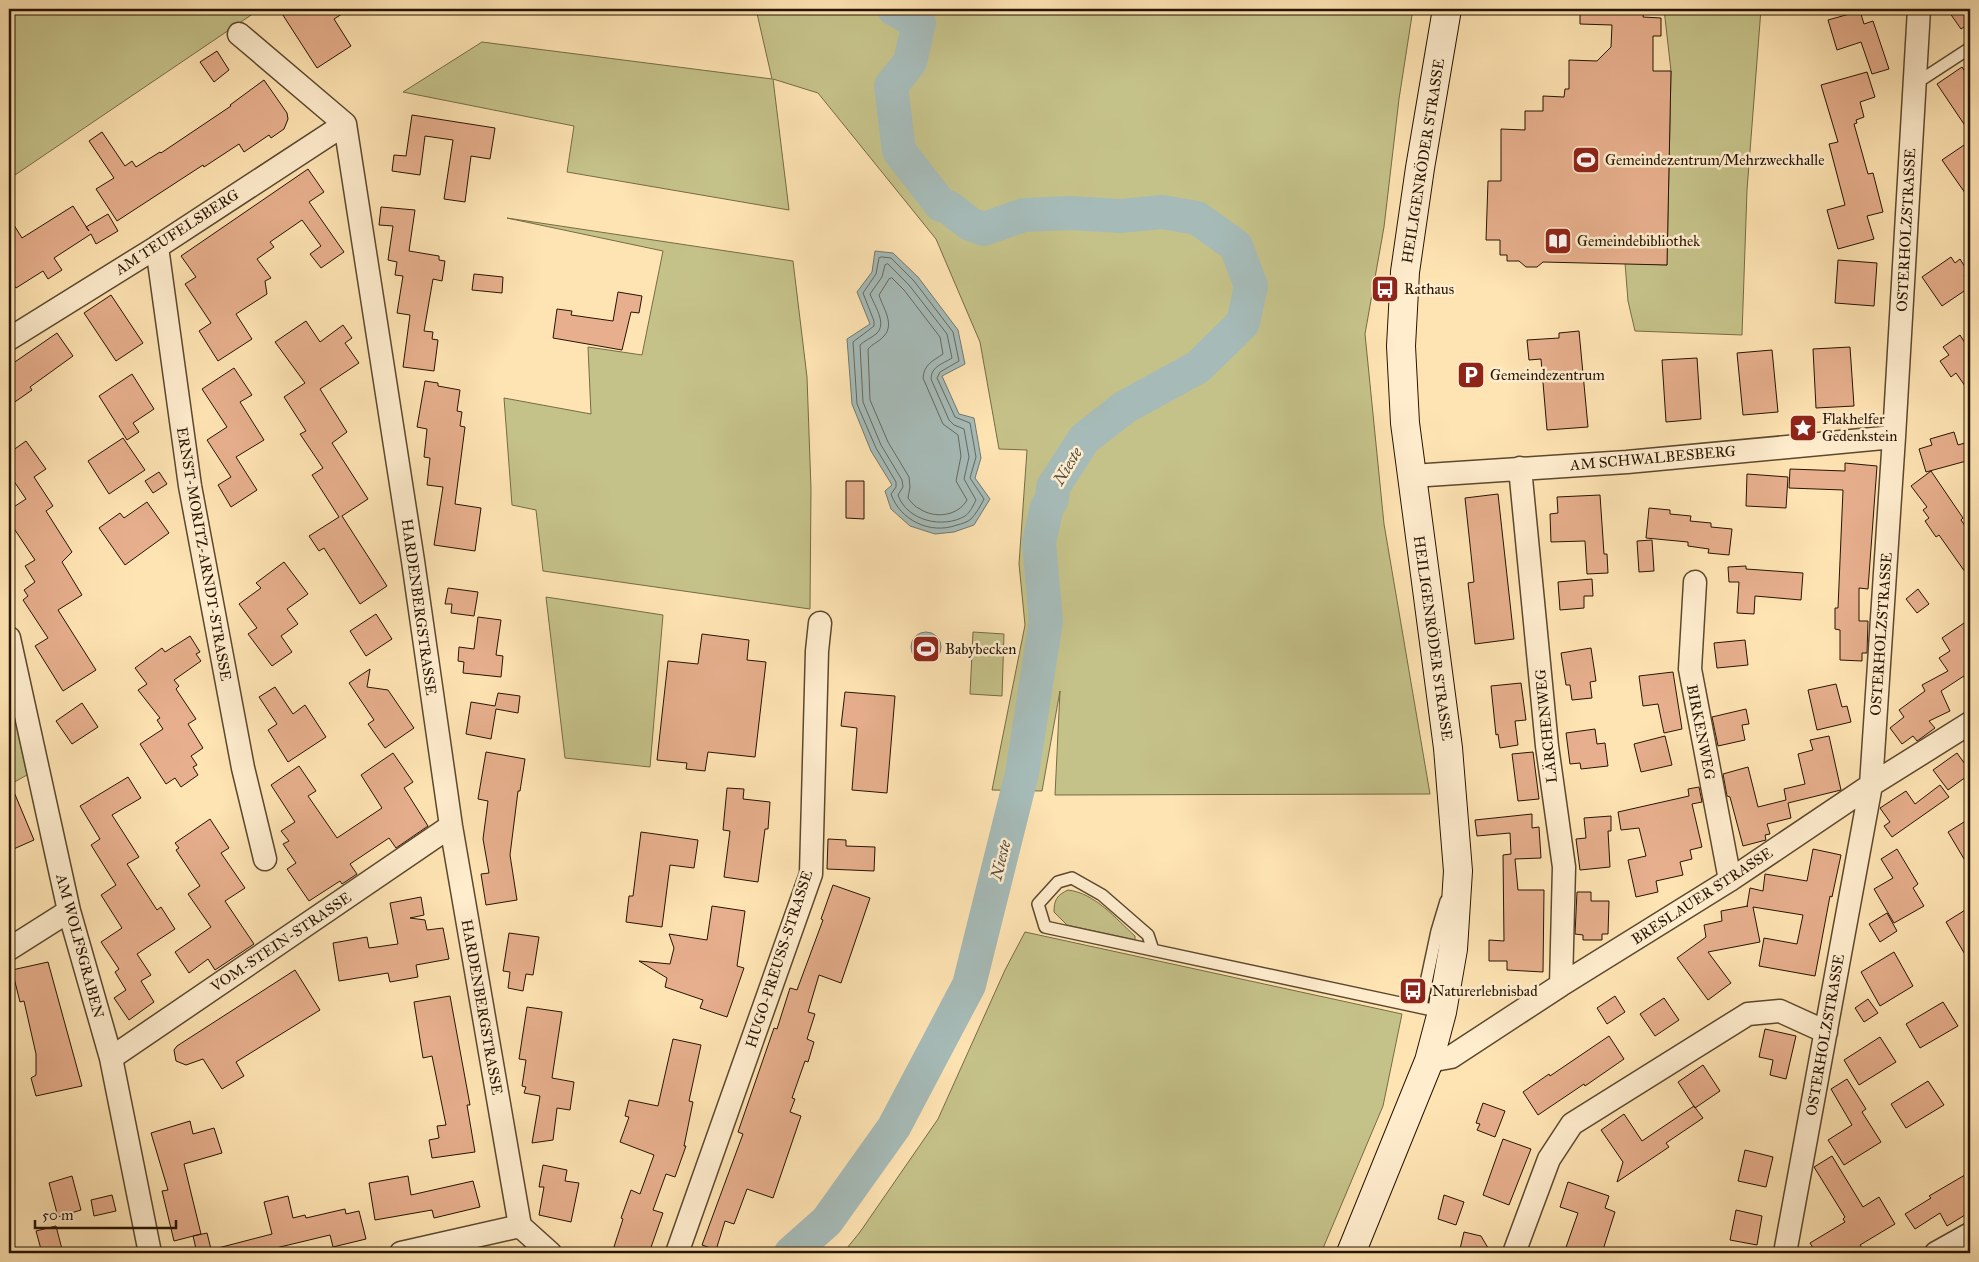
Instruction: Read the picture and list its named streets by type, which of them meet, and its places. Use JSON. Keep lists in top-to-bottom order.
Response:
{
  "streets": {
    "street": [
      "HEILIGENRÖDER STRASSE",
      "OSTERHOLZSTRASSE",
      "AM TEUFELSBERG",
      "AM SCHWALBESBERG",
      "ERNST-MORITZ-ARNDT-STRASSE",
      "HARDENBERGSTRASSE",
      "LÄRCHENWEG",
      "BIRKENWEG",
      "BRESLAUER STRASSE",
      "VOM-STEIN-STRASSE",
      "AM WOLFSGRABEN",
      "HUGO-PREUSS-STRASSE"
    ]
  },
  "crossings": [
    ["HEILIGENRÖDER STRASSE", "AM SCHWALBESBERG"],
    ["HEILIGENRÖDER STRASSE", "BRESLAUER STRASSE"],
    ["OSTERHOLZSTRASSE", "AM SCHWALBESBERG"],
    ["OSTERHOLZSTRASSE", "BRESLAUER STRASSE"],
    ["AM TEUFELSBERG", "ERNST-MORITZ-ARNDT-STRASSE"],
    ["AM TEUFELSBERG", "HARDENBERGSTRASSE"],
    ["AM SCHWALBESBERG", "LÄRCHENWEG"],
    ["HARDENBERGSTRASSE", "VOM-STEIN-STRASSE"],
    ["LÄRCHENWEG", "BRESLAUER STRASSE"],
    ["BIRKENWEG", "BRESLAUER STRASSE"],
    ["VOM-STEIN-STRASSE", "AM WOLFSGRABEN"]
  ],
  "water": ["Nieste"],
  "places": {
    "sports": ["Gemeindezentrum/Mehrzweckhalle", "Babybecken"],
    "library": ["Gemeindebibliothek"],
    "bus stop": ["Rathaus", "Naturerlebnisbad"],
    "parking": ["Gemeindezentrum"],
    "place": ["Flakhelfer Gedenkstein"]
  },
  "scale_bar": "50 m"
}
